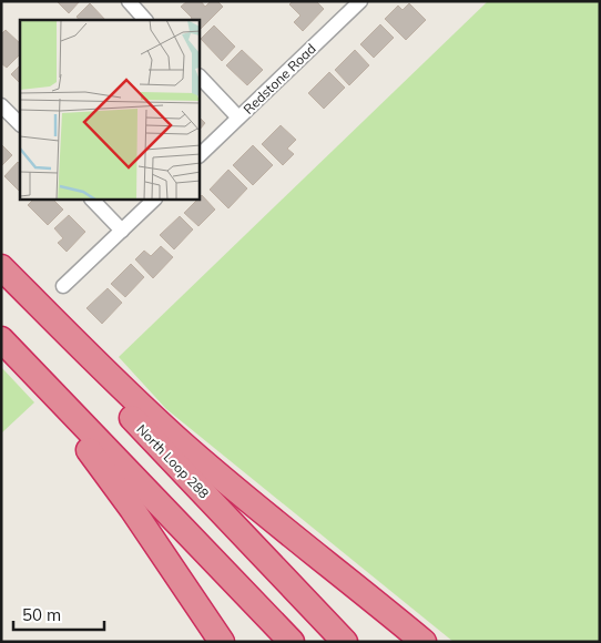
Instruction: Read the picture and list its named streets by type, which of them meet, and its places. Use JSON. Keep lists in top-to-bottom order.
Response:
{
  "streets": {
    "highway": ["North Loop 288"],
    "street": ["Redstone Road"]
  },
  "scale_bar": "50 m"
}
